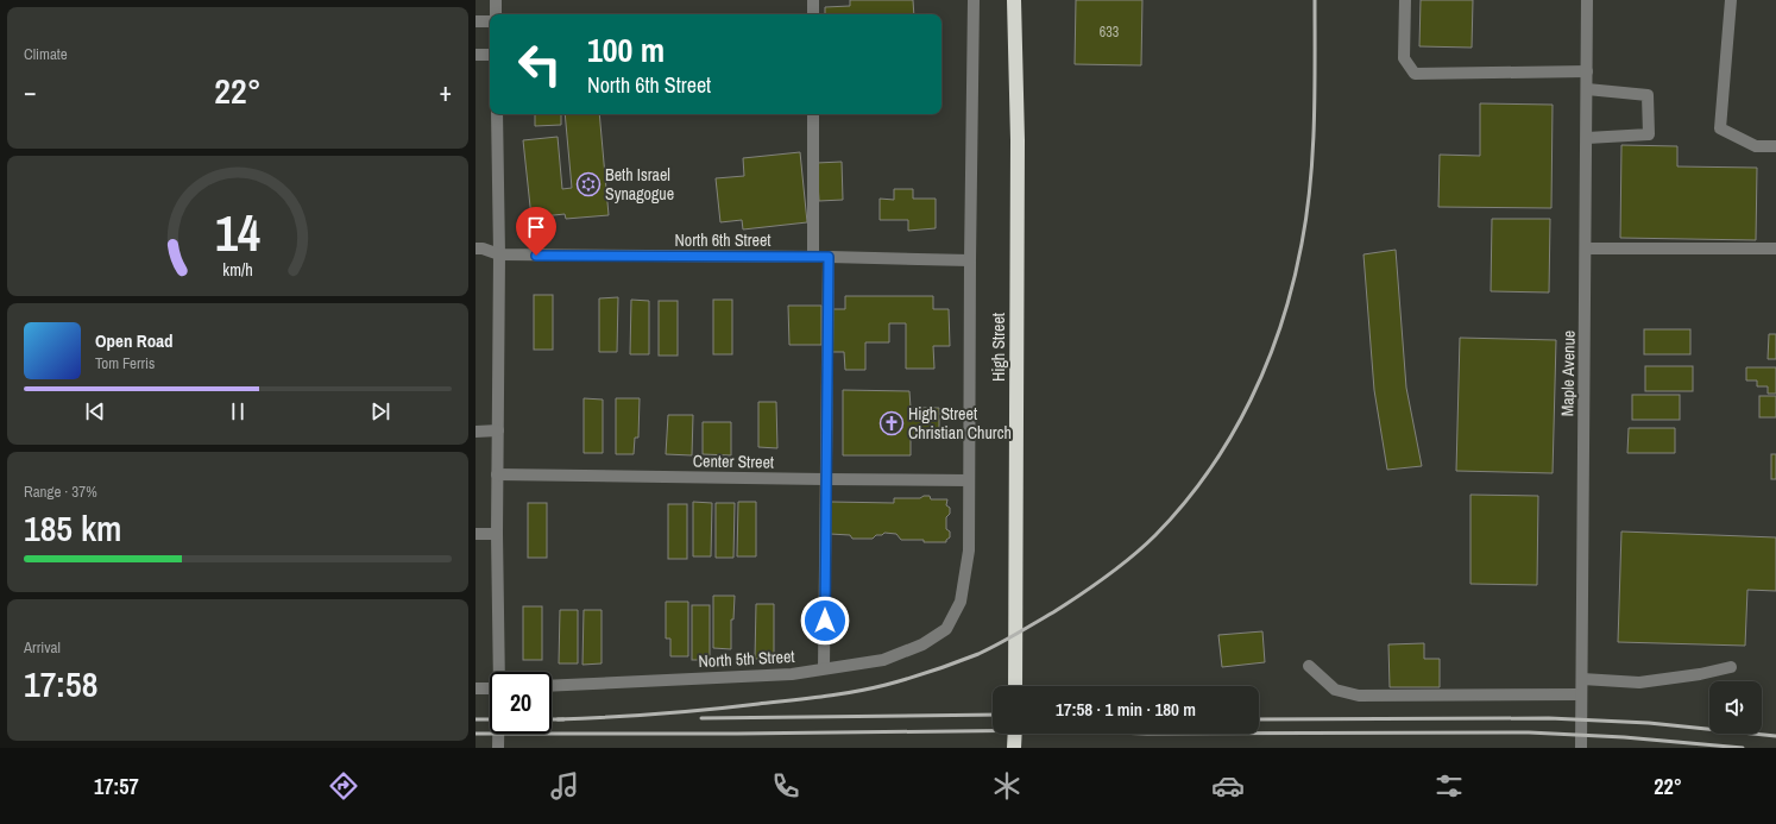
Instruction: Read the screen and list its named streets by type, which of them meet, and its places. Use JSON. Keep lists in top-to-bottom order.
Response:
{
  "streets": {
    "highway": ["High Street"],
    "street": [
      "North 6th Street",
      "Maple Avenue",
      "Center Street",
      "North 5th Street"
    ]
  },
  "crossings": [
    ["North 6th Street", "High Street"],
    ["High Street", "Center Street"],
    ["High Street", "North 5th Street"]
  ],
  "places": {
    "synagogue": ["Beth Israel Synagogue"],
    "church": ["High Street Christian Church"]
  },
  "house_numbers": ["633"],
  "page": {
    "tile": [
      "Climate",
      ["Range · 37%", "185 km"],
      ["Arrival", "17:58"]
    ],
    "turn": ["100 m", "North 6th Street"],
    "heat": ["−", "22°", "+"],
    "song": ["Open Road", "Tom Ferris"],
    "limit": "20",
    "trip": "17:58 · 1 min · 180 m",
    "tabs": ["17:57", "22°"],
    "gauge": ["14", "km/h"]
  }
}
